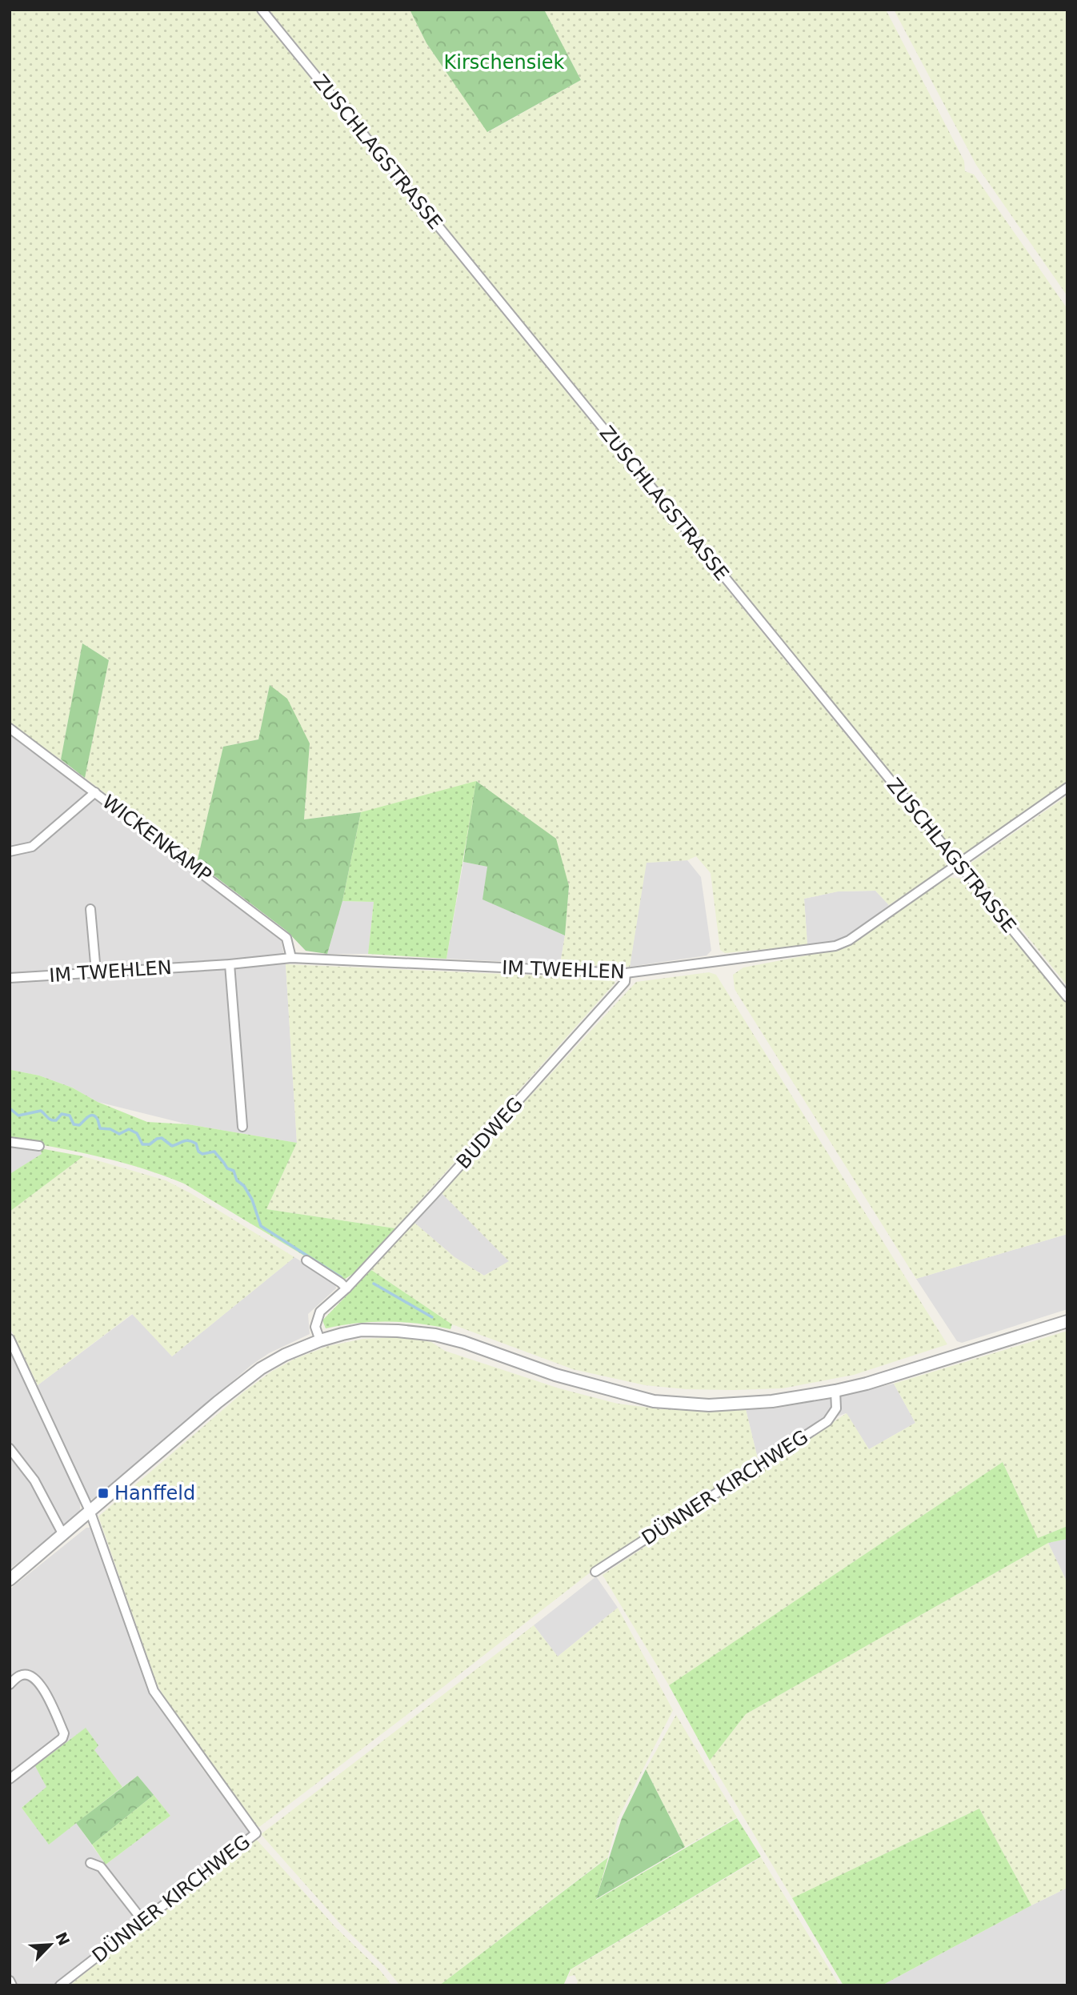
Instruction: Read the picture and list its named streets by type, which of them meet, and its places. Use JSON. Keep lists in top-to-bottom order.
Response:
{
  "streets": {
    "street": [
      "ZUSCHLAGSTRASSE",
      "WICKENKAMP",
      "IM TWEHLEN",
      "BUDWEG",
      "DÜNNER KIRCHWEG"
    ]
  },
  "crossings": [
    ["ZUSCHLAGSTRASSE", "IM TWEHLEN"],
    ["WICKENKAMP", "IM TWEHLEN"],
    ["IM TWEHLEN", "BUDWEG"]
  ],
  "parks": ["Kirschensiek"],
  "places": {
    "transit": ["Hanffeld"]
  },
  "north": "top right"
}
